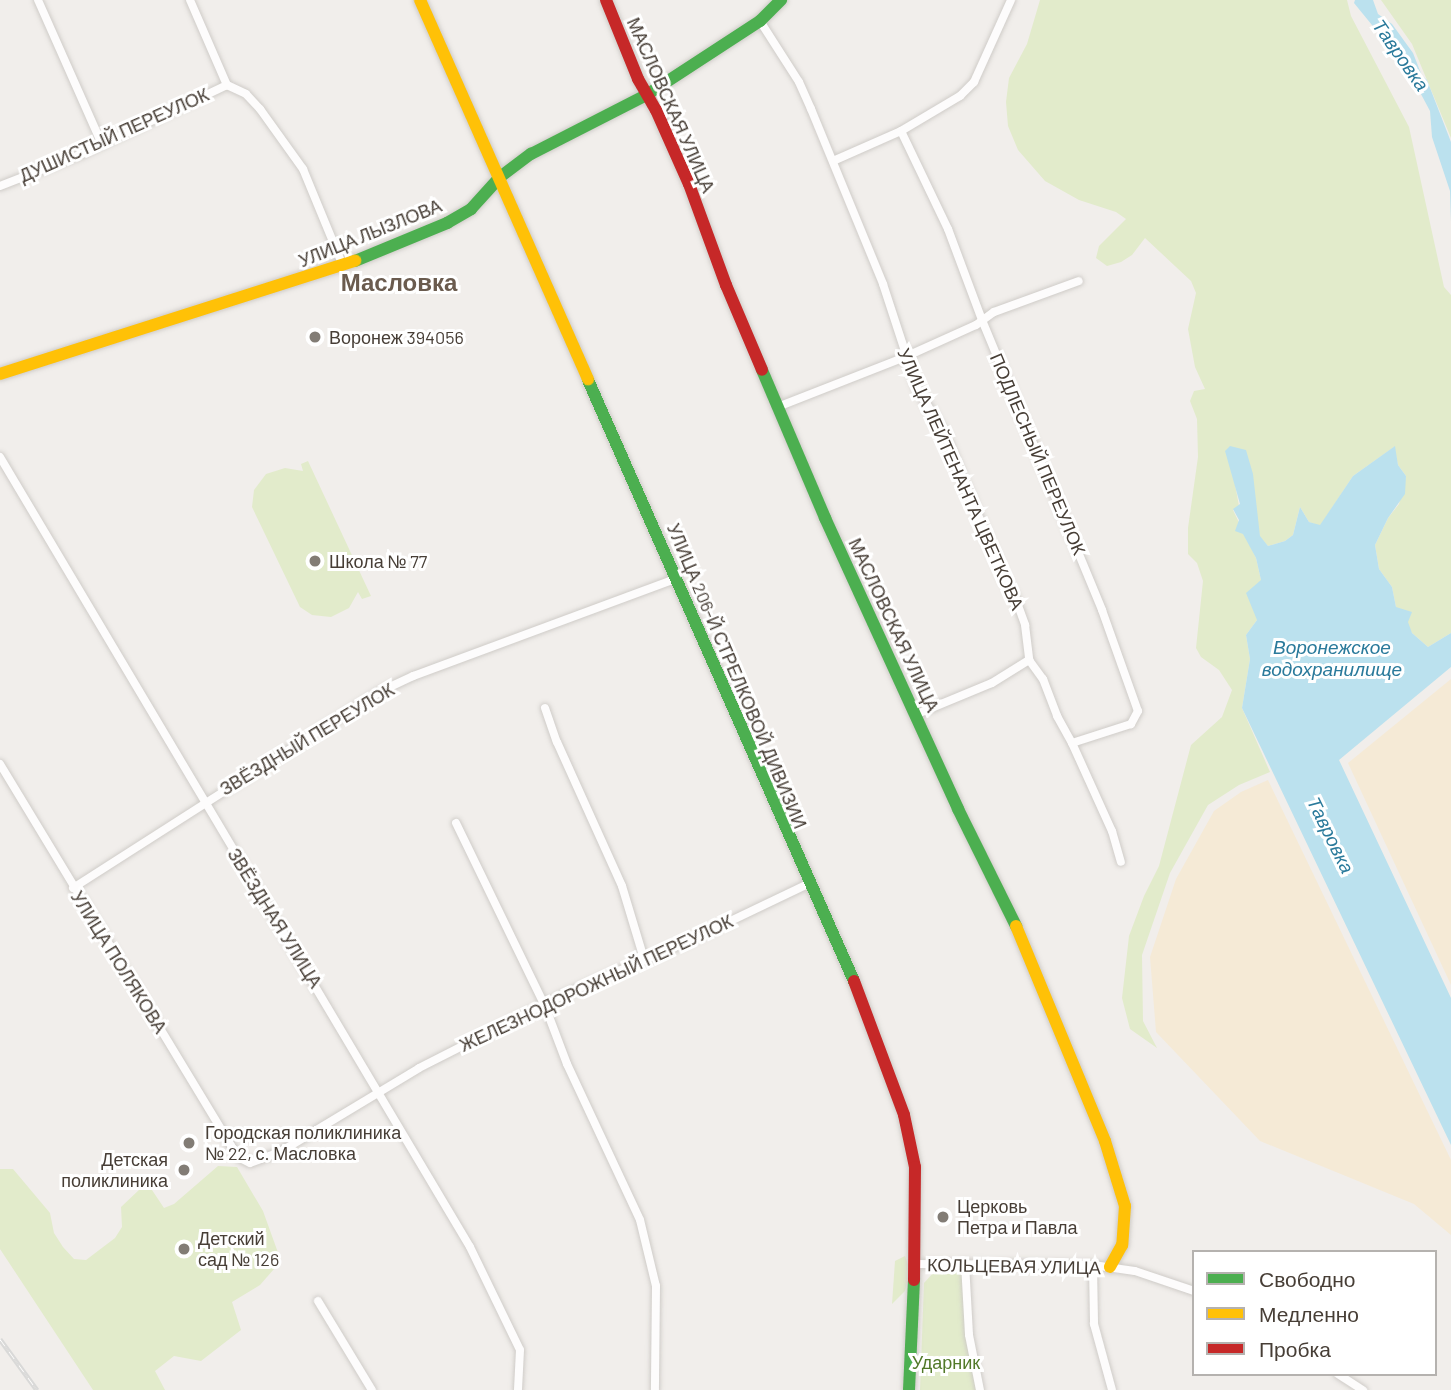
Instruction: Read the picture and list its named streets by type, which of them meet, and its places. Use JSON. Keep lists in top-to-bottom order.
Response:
{
  "streets": {
    "street": [
      "МАСЛОВСКАЯ УЛИЦА",
      "ДУШИСТЫЙ ПЕРЕУЛОК",
      "УЛИЦА ЛЫЗЛОВА",
      "ПОДЛЕСНЫЙ ПЕРЕУЛОК",
      "УЛИЦА ЛЕЙТЕНАНТА ЦВЕТКОВА",
      "УЛИЦА 206-Й СТРЕЛКОВОЙ ДИВИЗИИ",
      "ЗВЁЗДНЫЙ ПЕРЕУЛОК",
      "ЗВЁЗДНАЯ УЛИЦА",
      "УЛИЦА ПОЛЯКОВА",
      "ЖЕЛЕЗНОДОРОЖНЫЙ ПЕРЕУЛОК",
      "КОЛЬЦЕВАЯ УЛИЦА"
    ]
  },
  "crossings": [
    ["МАСЛОВСКАЯ УЛИЦА", "УЛИЦА ЛЫЗЛОВА"],
    ["МАСЛОВСКАЯ УЛИЦА", "КОЛЬЦЕВАЯ УЛИЦА"],
    ["УЛИЦА ЛЫЗЛОВА", "УЛИЦА ЛЕЙТЕНАНТА ЦВЕТКОВА"],
    ["УЛИЦА ЛЫЗЛОВА", "УЛИЦА 206-Й СТРЕЛКОВОЙ ДИВИЗИИ"],
    ["ПОДЛЕСНЫЙ ПЕРЕУЛОК", "УЛИЦА ЛЕЙТЕНАНТА ЦВЕТКОВА"],
    ["УЛИЦА 206-Й СТРЕЛКОВОЙ ДИВИЗИИ", "ЗВЁЗДНЫЙ ПЕРЕУЛОК"],
    ["УЛИЦА 206-Й СТРЕЛКОВОЙ ДИВИЗИИ", "ЖЕЛЕЗНОДОРОЖНЫЙ ПЕРЕУЛОК"],
    ["УЛИЦА 206-Й СТРЕЛКОВОЙ ДИВИЗИИ", "КОЛЬЦЕВАЯ УЛИЦА"],
    ["ЗВЁЗДНЫЙ ПЕРЕУЛОК", "ЗВЁЗДНАЯ УЛИЦА"],
    ["ЗВЁЗДНЫЙ ПЕРЕУЛОК", "УЛИЦА ПОЛЯКОВА"],
    ["ЗВЁЗДНАЯ УЛИЦА", "ЖЕЛЕЗНОДОРОЖНЫЙ ПЕРЕУЛОК"],
    ["УЛИЦА ПОЛЯКОВА", "ЖЕЛЕЗНОДОРОЖНЫЙ ПЕРЕУЛОК"]
  ],
  "districts": ["Масловка"],
  "water": ["Тавровка", "Воронежское водохранилище"],
  "parks": ["Ударник"],
  "places": [
    "Воронеж 394056",
    "Школа № 77",
    "Городская поликлиника № 22, с. Масловка",
    "Детская поликлиника",
    "Церковь Петра и Павла",
    "Детский сад № 126"
  ],
  "legend": ["Свободно", "Медленно", "Пробка"]
}
